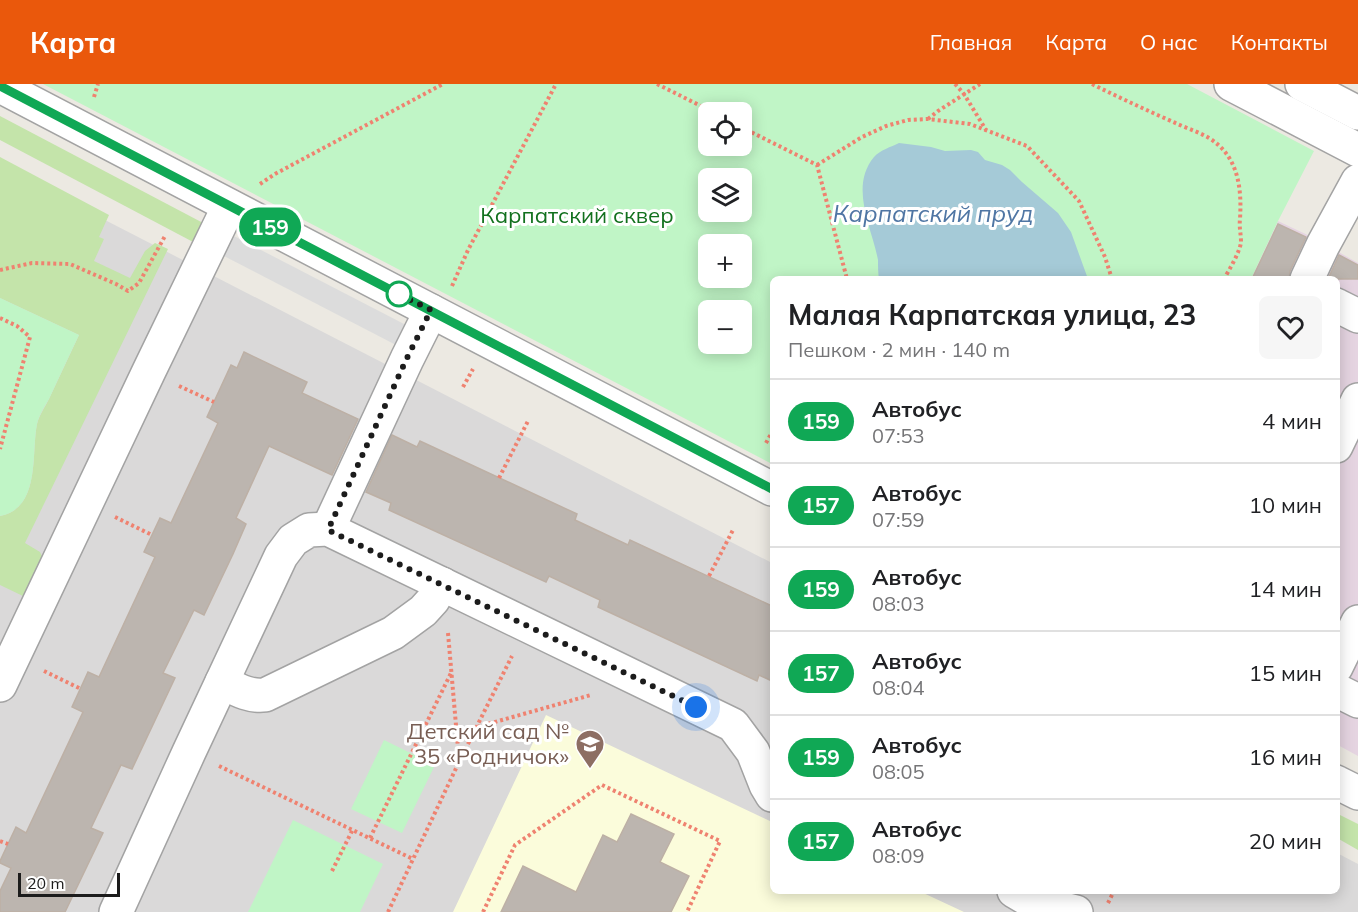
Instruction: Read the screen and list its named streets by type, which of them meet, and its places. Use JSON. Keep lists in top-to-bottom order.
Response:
{
  "water": ["Карпатский пруд"],
  "parks": ["Карпатский сквер"],
  "places": {
    "school or university": ["Детский сад № 35 «Родничок»"]
  },
  "lines": ["bus line 159"],
  "scale_bar": "20 m",
  "page": {
    "header": "Карта",
    "nav": [
      "Главная",
      "Карта",
      "О нас",
      "Контакты"
    ],
    "on_map": "159",
    "map_buttons": ["+", "−"],
    "heading": ["Малая Карпатская улица, 23", "Пешком · 2 мин · 140 m"],
    "list": [
      {
        "mark": "159",
        "name": "Автобус",
        "note": "07:53",
        "value": "4 мин"
      },
      {
        "mark": "157",
        "name": "Автобус",
        "note": "07:59",
        "value": "10 мин"
      },
      {
        "mark": "159",
        "name": "Автобус",
        "note": "08:03",
        "value": "14 мин"
      },
      {
        "mark": "157",
        "name": "Автобус",
        "note": "08:04",
        "value": "15 мин"
      },
      {
        "mark": "159",
        "name": "Автобус",
        "note": "08:05",
        "value": "16 мин"
      },
      {
        "mark": "157",
        "name": "Автобус",
        "note": "08:09",
        "value": "20 мин"
      }
    ],
    "scale": "20 m"
  }
}
